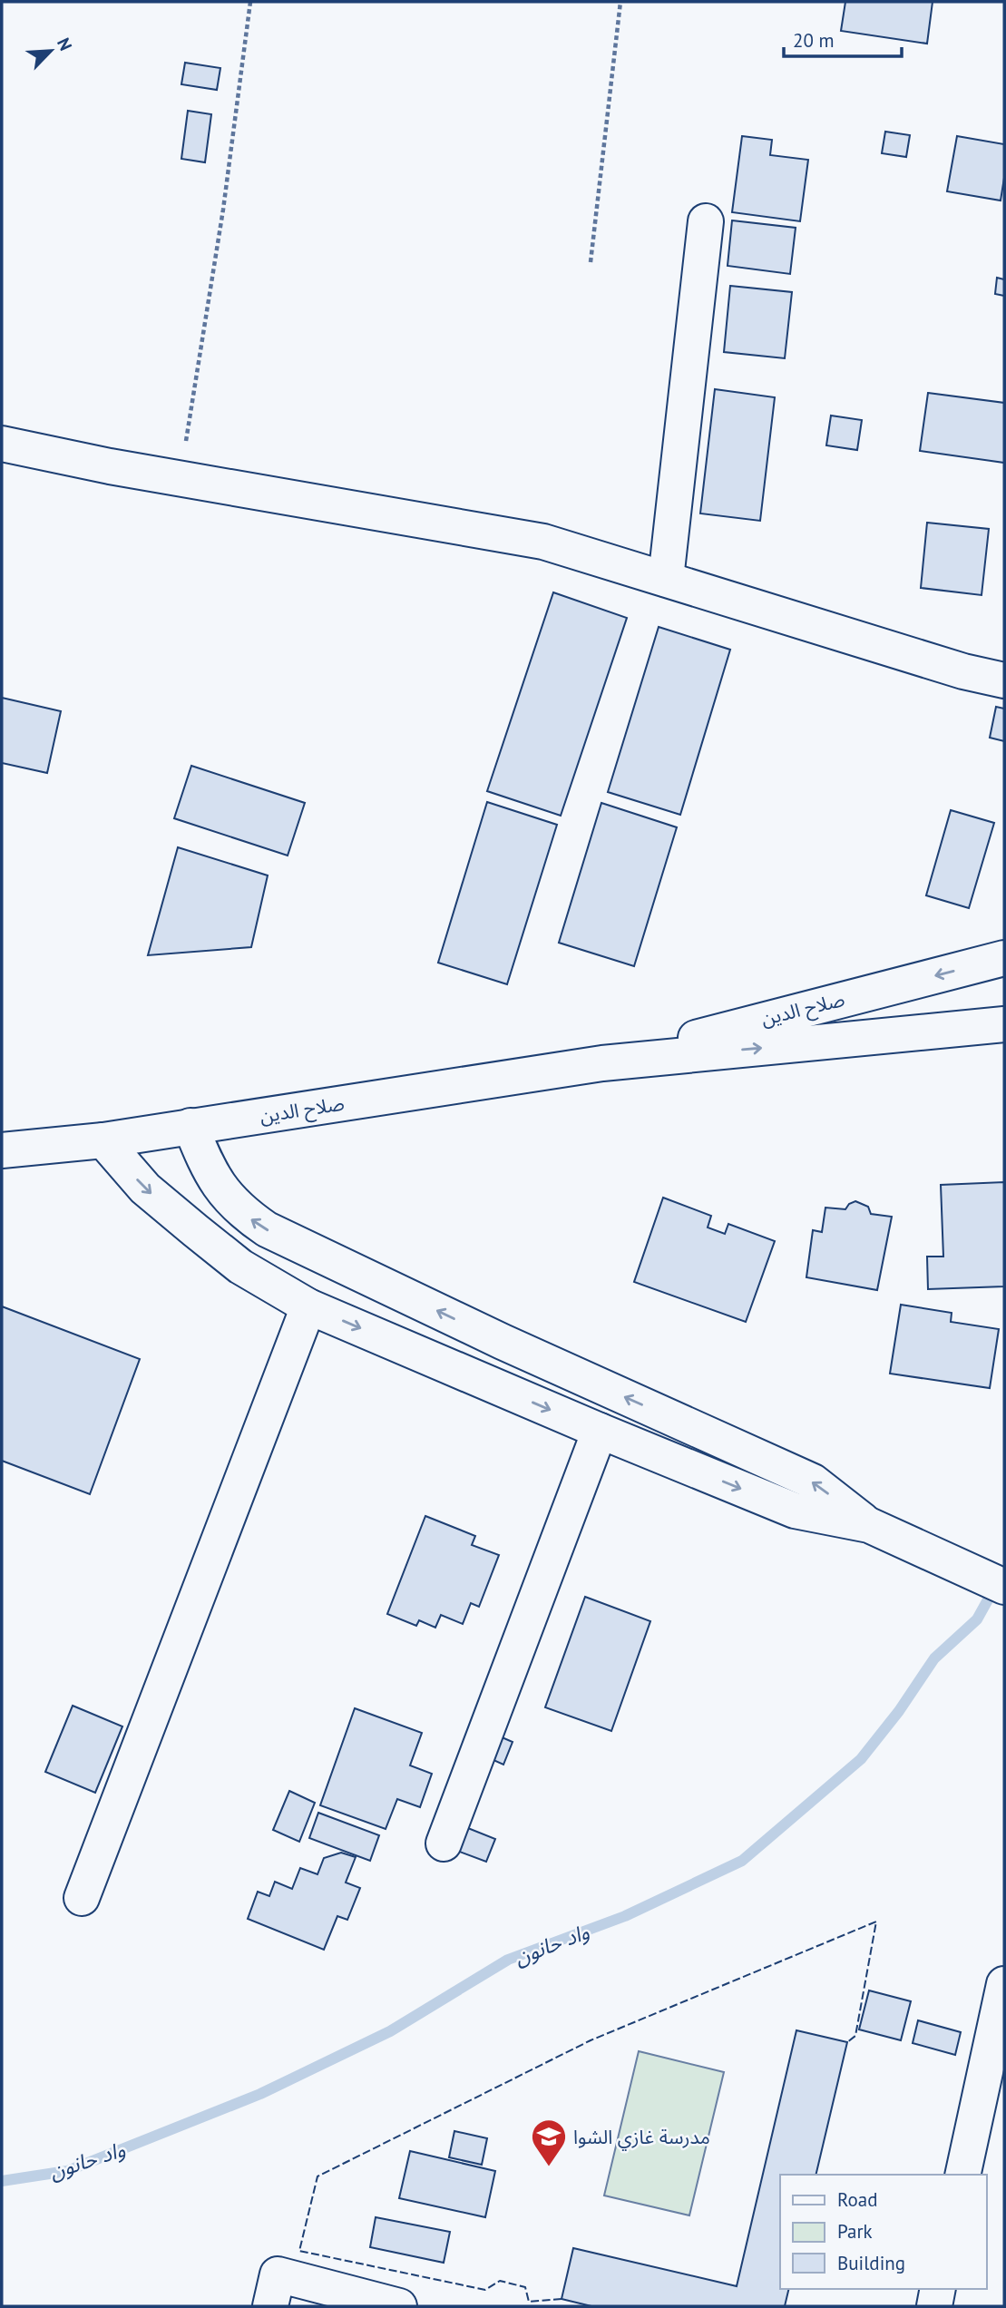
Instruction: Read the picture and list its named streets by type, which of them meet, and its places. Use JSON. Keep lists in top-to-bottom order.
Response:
{
  "streets": {
    "main road": ["صلاح الدين"]
  },
  "water": ["واد حانون"],
  "places": {
    "school or university": ["مدرسة غازي الشوا"]
  },
  "legend": ["Road", "Park", "Building"],
  "scale_bar": "20 m",
  "north": "top right"
}
